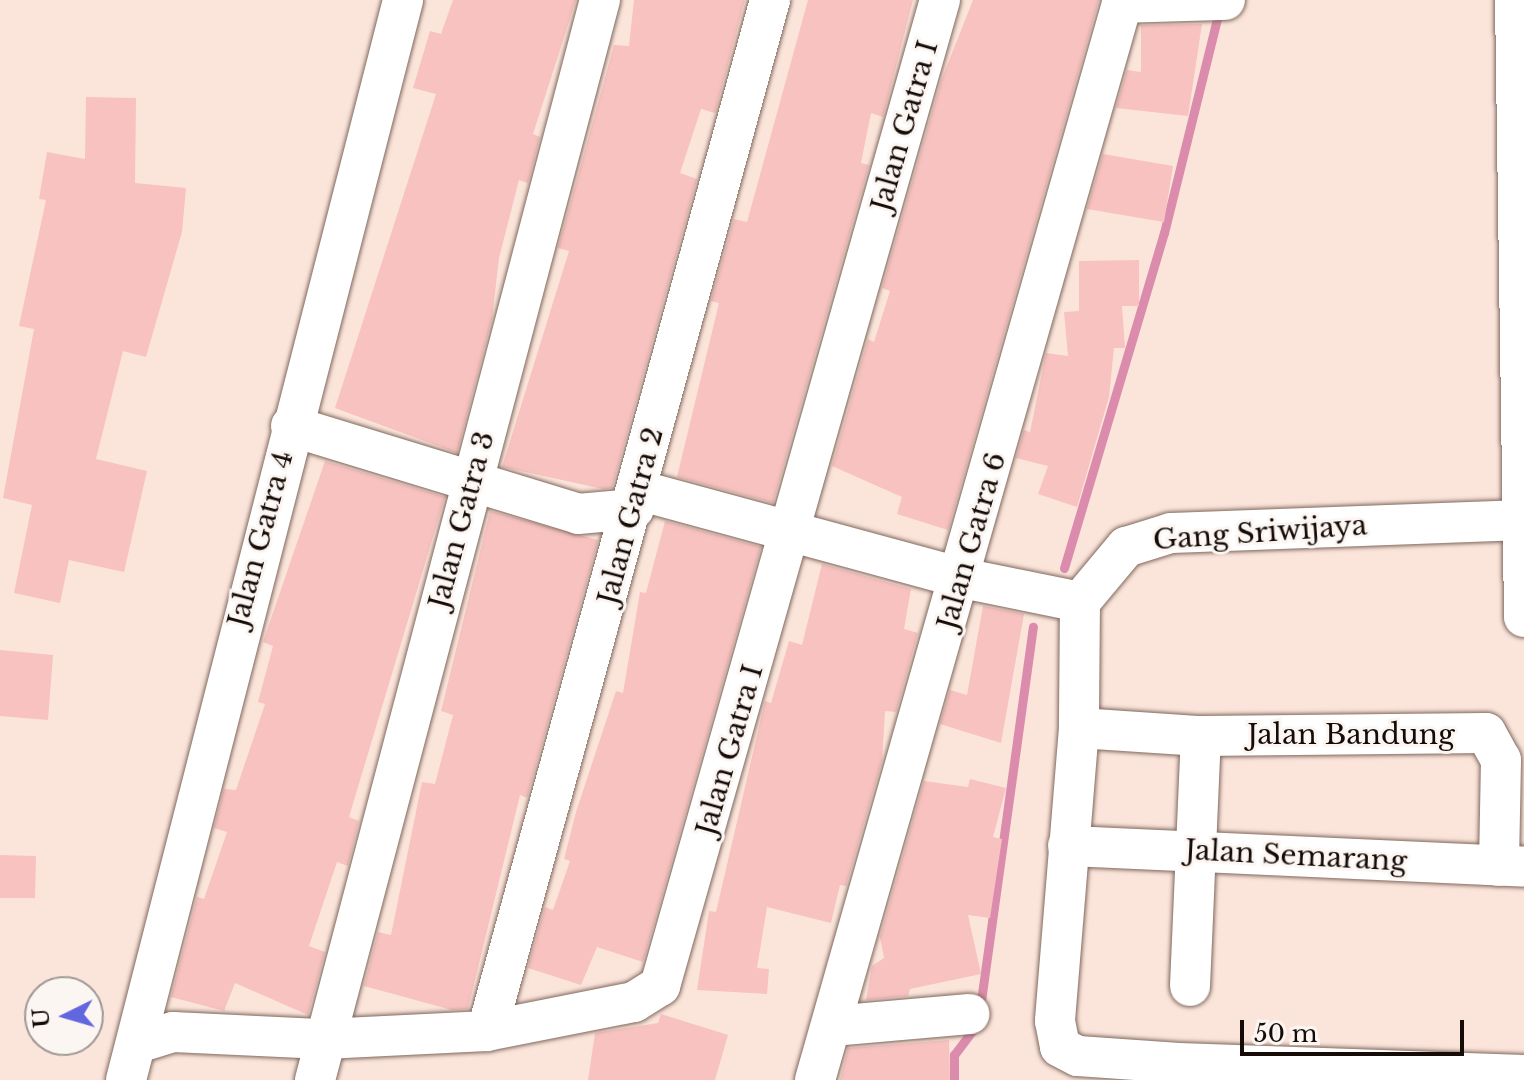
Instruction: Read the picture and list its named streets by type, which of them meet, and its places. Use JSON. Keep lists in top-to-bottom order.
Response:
{
  "streets": {
    "street": [
      "Jalan Gatra I",
      "Jalan Gatra 2",
      "Jalan Gatra 3",
      "Gang Sriwijaya",
      "Jalan Gatra 4",
      "Jalan Gatra 6",
      "Jalan Bandung",
      "Jalan Semarang"
    ]
  },
  "crossings": [
    ["Jalan Gatra I", "Jalan Gatra 2"],
    ["Jalan Gatra I", "Jalan Gatra 3"],
    ["Jalan Gatra I", "Jalan Gatra 4"],
    ["Jalan Bandung", "Jalan Semarang"]
  ],
  "scale_bar": "50 m",
  "north": "left"
}
